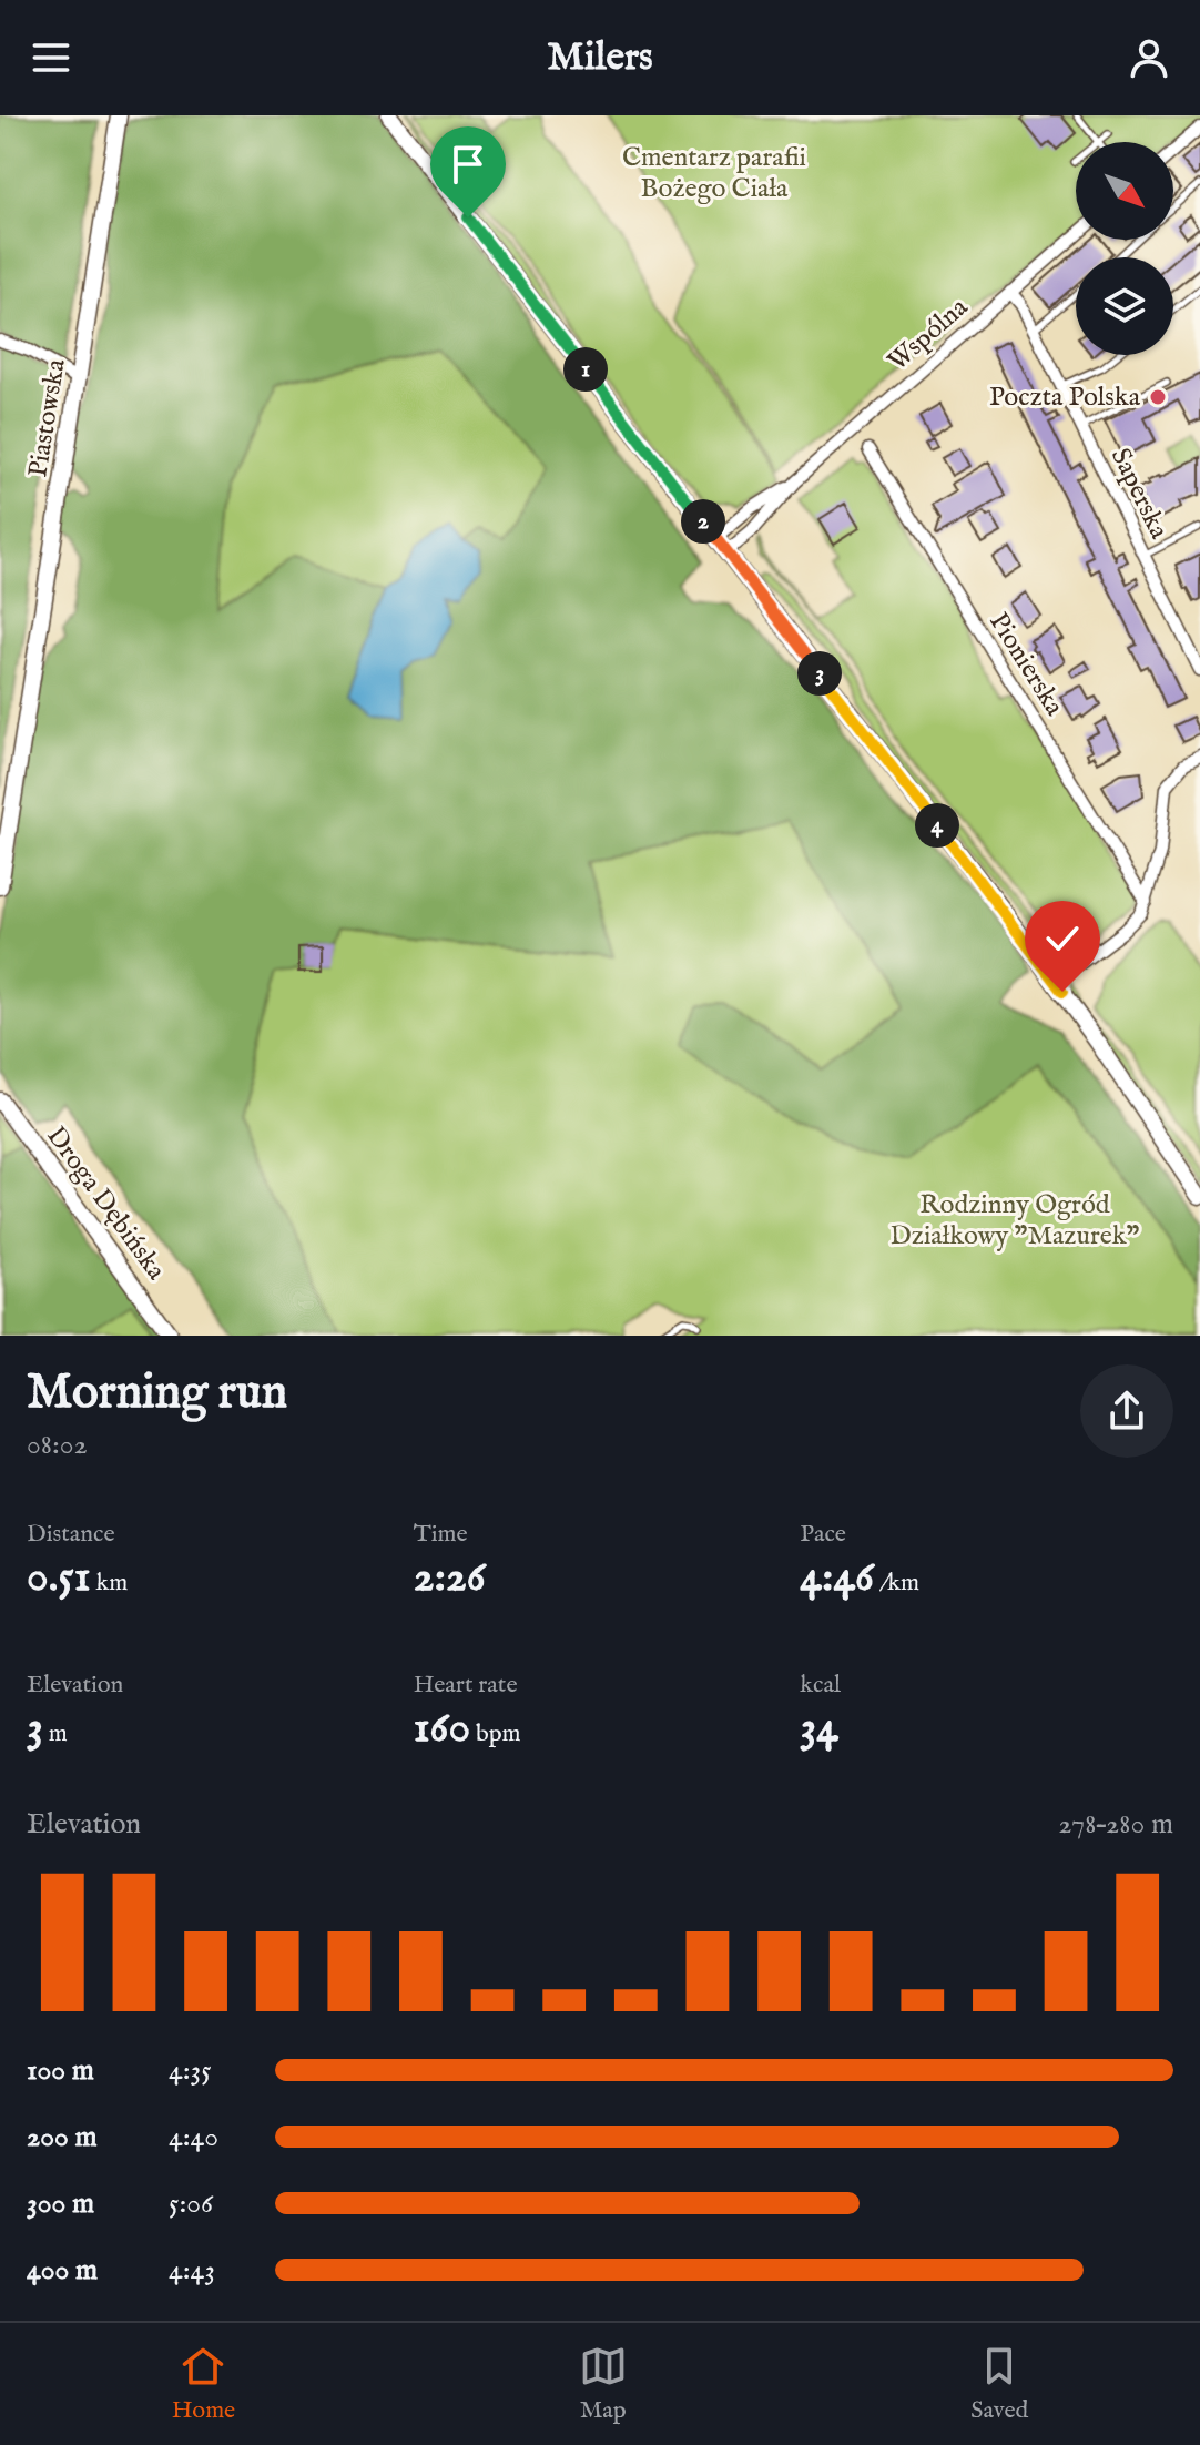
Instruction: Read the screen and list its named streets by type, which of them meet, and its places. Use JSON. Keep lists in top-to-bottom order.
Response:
{
  "streets": {
    "main road": ["Piastowska", "Droga Dębińska"],
    "street": ["Wspólna", "Saperska", "Pionierska"]
  },
  "crossings": [
    ["Wspólna", "Saperska"]
  ],
  "parks": ["Cmentarz parafii Bożego Ciała", "Rodzinny Ogród Działkowy \"Mazurek\""],
  "places": ["Poczta Polska"],
  "north": "bottom right",
  "page": {
    "header": "Milers",
    "pins": [
      "1",
      "2",
      "3",
      "4"
    ],
    "heading": ["Morning run", "08:02"],
    "stats": [
      ["Distance", "0.51 km"],
      ["Time", "2:26"],
      ["Pace", "4:46 /km"],
      ["Elevation", "3 m"],
      ["Heart rate", "160 bpm"],
      ["kcal", "34"]
    ],
    "chart": ["Elevation", "278–280 m"],
    "list": [
      {
        "name": "100 m",
        "note": "4:35"
      },
      {
        "name": "200 m",
        "note": "4:40"
      },
      {
        "name": "300 m",
        "note": "5:06"
      },
      {
        "name": "400 m",
        "note": "4:43"
      }
    ],
    "tabs": ["Home", "Map", "Saved"]
  }
}
